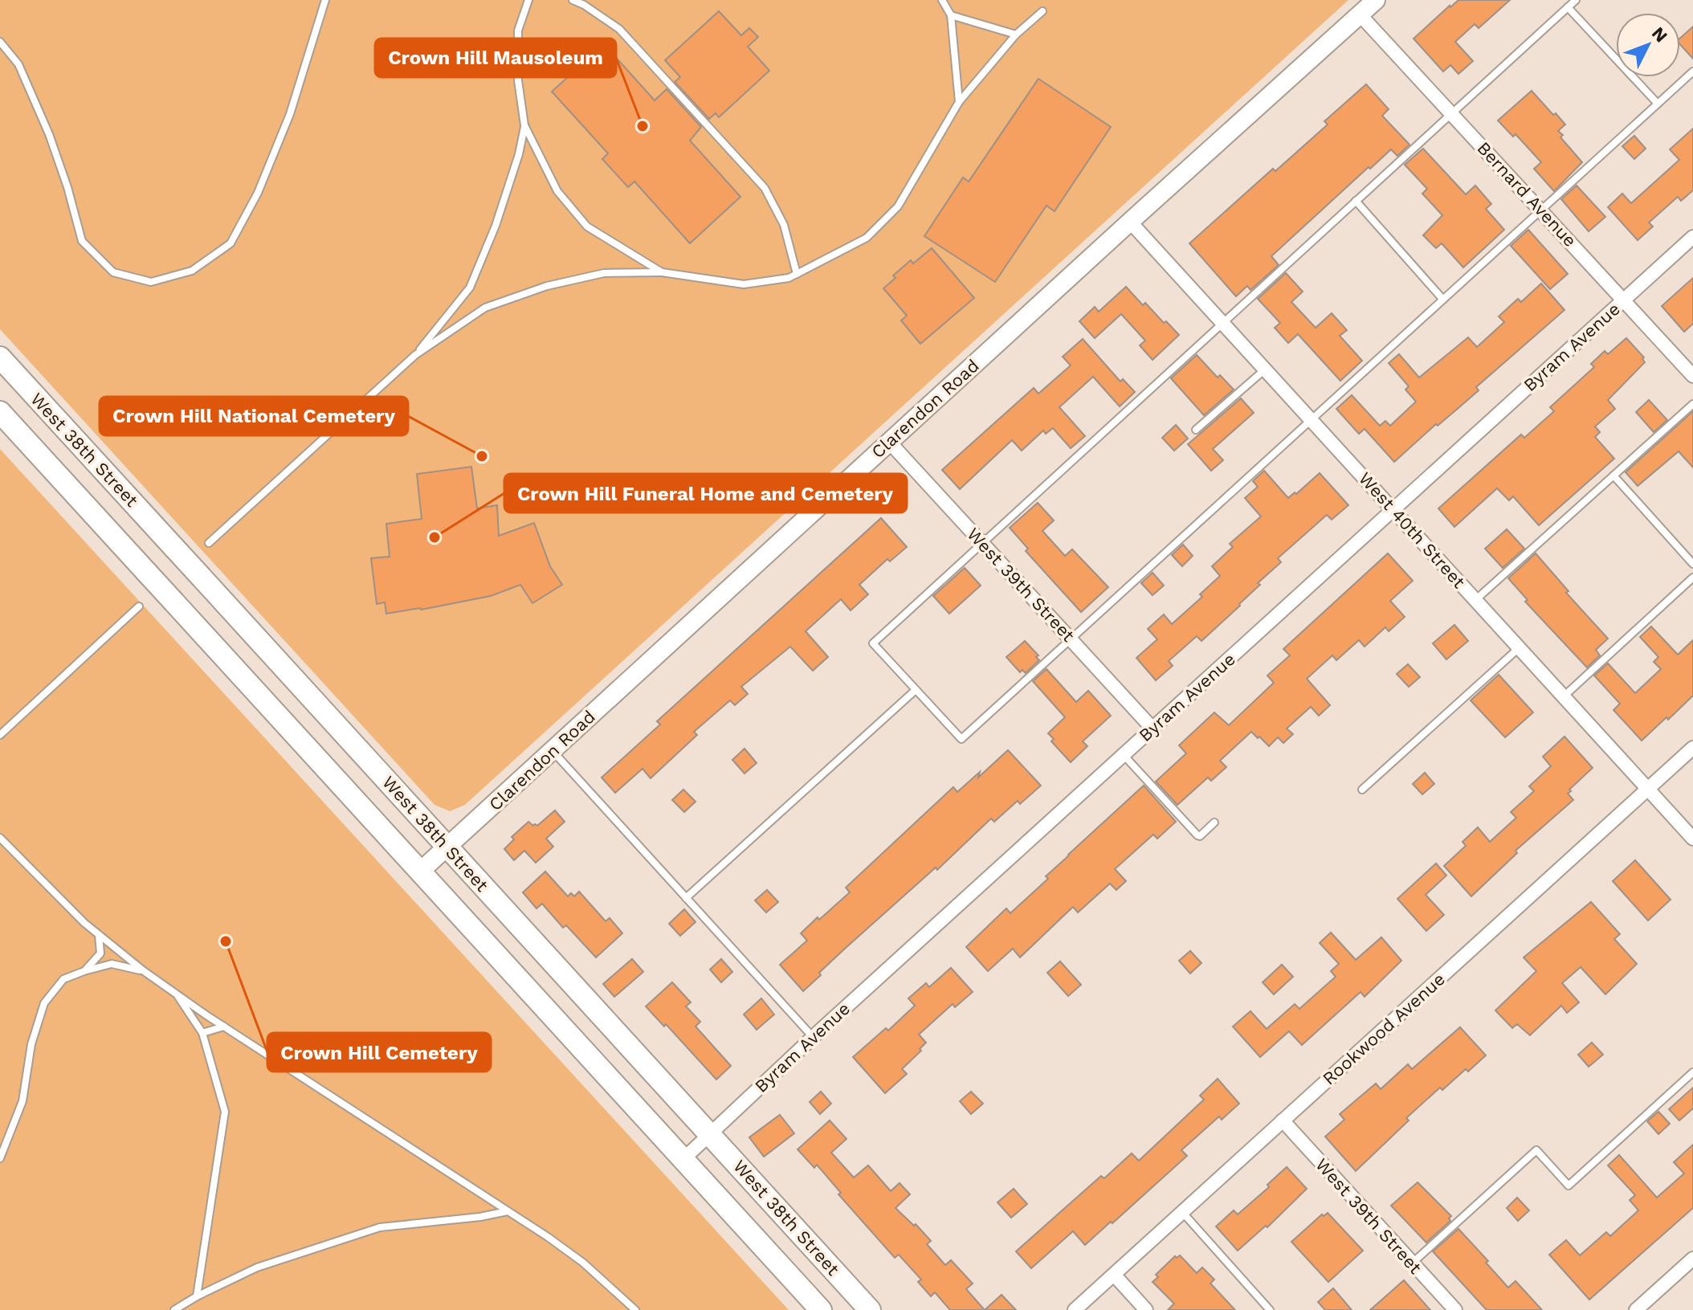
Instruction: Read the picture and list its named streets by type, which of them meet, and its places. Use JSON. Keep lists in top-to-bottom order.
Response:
{
  "streets": {
    "main road": ["West 38th Street"],
    "street": [
      "Bernard Avenue",
      "Byram Avenue",
      "Clarendon Road",
      "West 40th Street",
      "West 39th Street",
      "Rookwood Avenue"
    ]
  },
  "crossings": [
    ["Bernard Avenue", "Byram Avenue"],
    ["Bernard Avenue", "Clarendon Road"],
    ["Byram Avenue", "West 38th Street"],
    ["Byram Avenue", "West 40th Street"],
    ["Byram Avenue", "West 39th Street"],
    ["Clarendon Road", "West 38th Street"],
    ["Clarendon Road", "West 40th Street"],
    ["Clarendon Road", "West 39th Street"],
    ["West 40th Street", "Rookwood Avenue"],
    ["West 39th Street", "Rookwood Avenue"]
  ],
  "places": [
    "Crown Hill Mausoleum",
    "Crown Hill National Cemetery",
    "Crown Hill Funeral Home and Cemetery",
    "Crown Hill Cemetery"
  ],
  "north": "top right"
}
